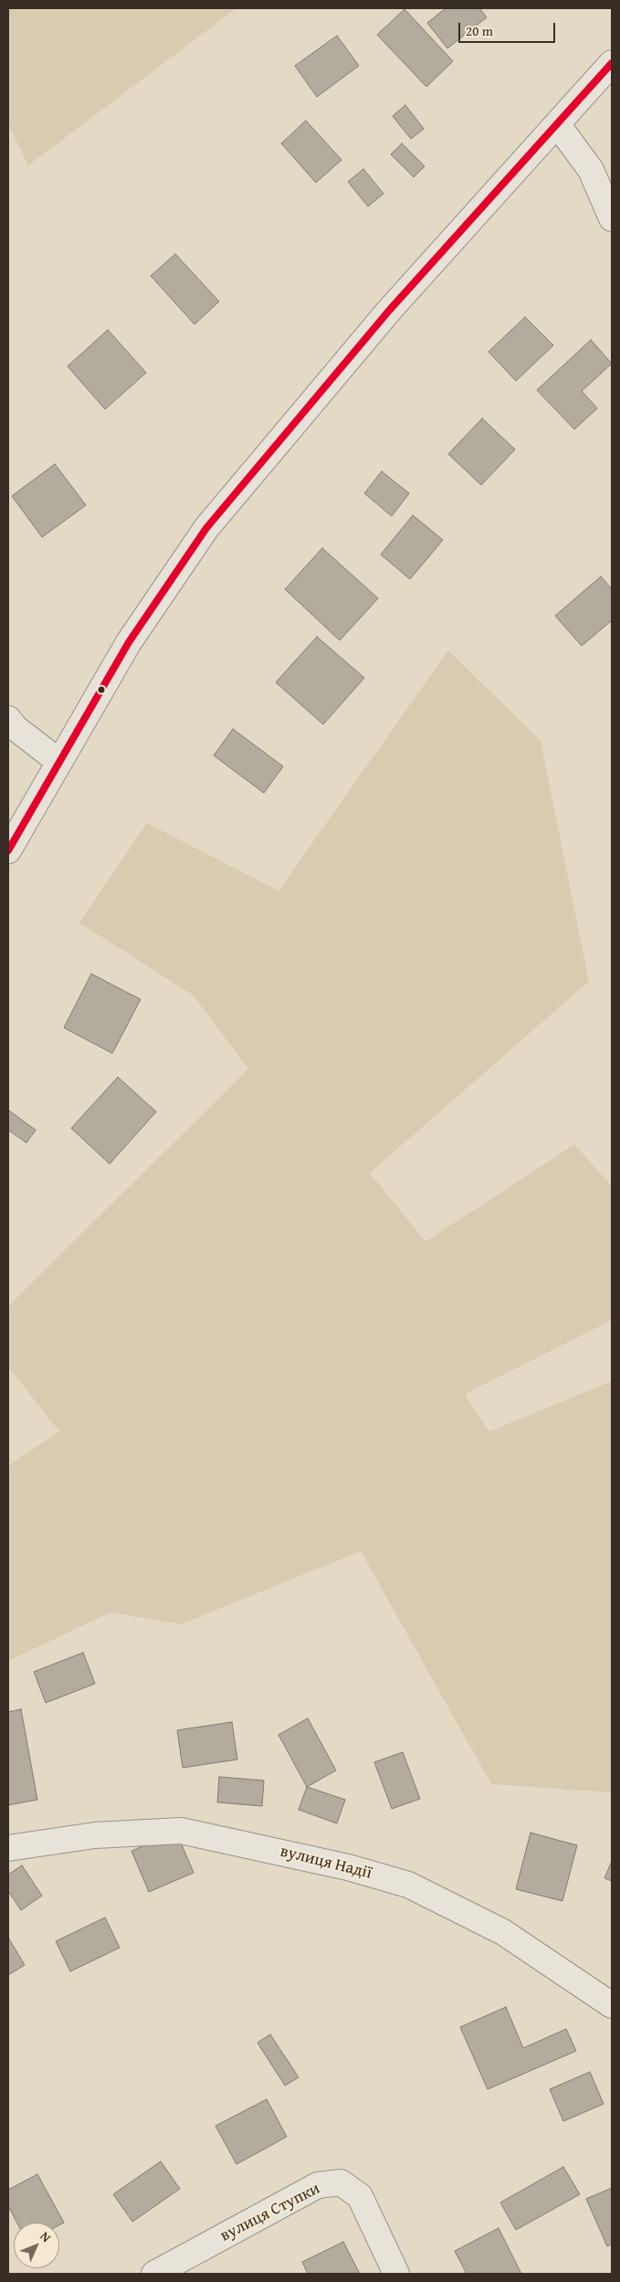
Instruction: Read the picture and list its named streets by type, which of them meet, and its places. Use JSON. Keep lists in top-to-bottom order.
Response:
{
  "streets": {
    "street": ["вулиця Надії", "вулиця Ступки"]
  },
  "scale_bar": "20 m",
  "north": "top right"
}
